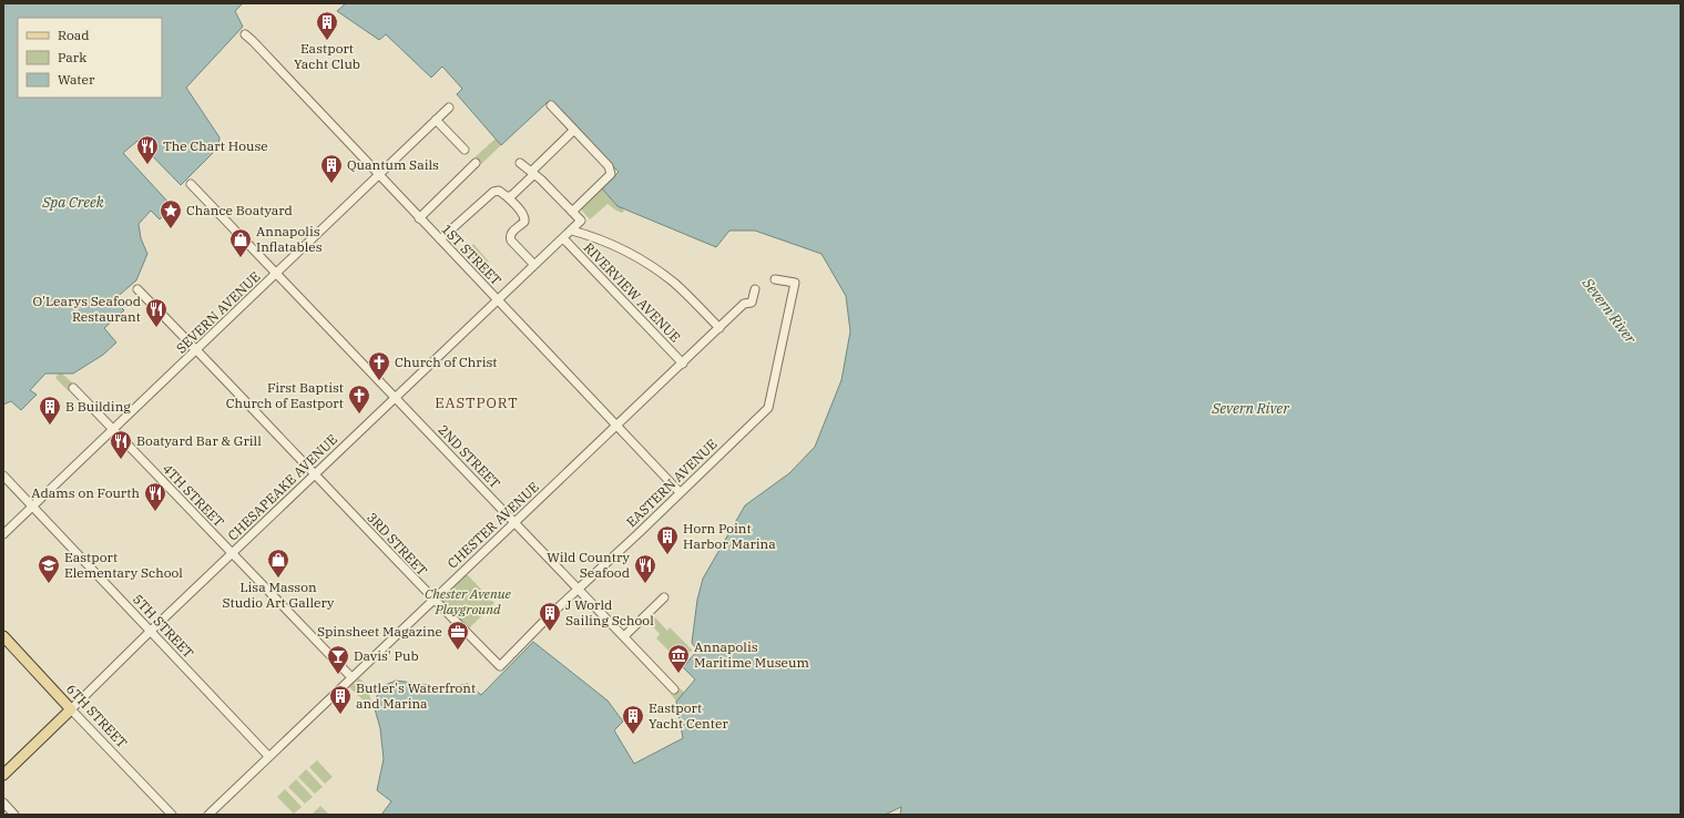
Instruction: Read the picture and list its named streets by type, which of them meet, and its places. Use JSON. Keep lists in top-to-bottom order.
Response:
{
  "streets": {
    "main road": ["CHESAPEAKE AVENUE", "6TH STREET"],
    "street": [
      "1ST STREET",
      "RIVERVIEW AVENUE",
      "SEVERN AVENUE",
      "2ND STREET",
      "EASTERN AVENUE",
      "4TH STREET",
      "CHESTER AVENUE",
      "3RD STREET",
      "5TH STREET"
    ]
  },
  "crossings": [
    ["1ST STREET", "SEVERN AVENUE"],
    ["1ST STREET", "EASTERN AVENUE"],
    ["1ST STREET", "CHESAPEAKE AVENUE"],
    ["1ST STREET", "CHESTER AVENUE"],
    ["RIVERVIEW AVENUE", "CHESAPEAKE AVENUE"],
    ["RIVERVIEW AVENUE", "CHESTER AVENUE"],
    ["SEVERN AVENUE", "2ND STREET"],
    ["SEVERN AVENUE", "4TH STREET"],
    ["SEVERN AVENUE", "3RD STREET"],
    ["SEVERN AVENUE", "5TH STREET"],
    ["2ND STREET", "EASTERN AVENUE"],
    ["2ND STREET", "CHESAPEAKE AVENUE"],
    ["2ND STREET", "CHESTER AVENUE"],
    ["EASTERN AVENUE", "3RD STREET"],
    ["CHESAPEAKE AVENUE", "4TH STREET"],
    ["CHESAPEAKE AVENUE", "3RD STREET"],
    ["CHESAPEAKE AVENUE", "5TH STREET"],
    ["CHESAPEAKE AVENUE", "6TH STREET"],
    ["4TH STREET", "CHESTER AVENUE"],
    ["CHESTER AVENUE", "3RD STREET"],
    ["CHESTER AVENUE", "5TH STREET"]
  ],
  "districts": ["EASTPORT"],
  "water": ["Spa Creek", "Severn River"],
  "parks": ["Chester Avenue Playground"],
  "places": {
    "building": [
      "Eastport Yacht Club",
      "Quantum Sails",
      "B Building",
      "Horn Point Harbor Marina",
      "J World Sailing School",
      "Butler's Waterfront and Marina",
      "Eastport Yacht Center"
    ],
    "restaurant": [
      "The Chart House",
      "O'Learys Seafood Restaurant",
      "Boatyard Bar & Grill",
      "Adams on Fourth",
      "Wild Country Seafood"
    ],
    "place": ["Chance Boatyard"],
    "shop": ["Annapolis Inflatables", "Lisa Masson Studio Art Gallery"],
    "church": ["Church of Christ", "First Baptist Church of Eastport"],
    "school or university": ["Eastport Elementary School"],
    "office": ["Spinsheet Magazine"],
    "museum": ["Annapolis Maritime Museum"],
    "bar": ["Davis' Pub"]
  },
  "legend": ["Road", "Park", "Water"]
}
